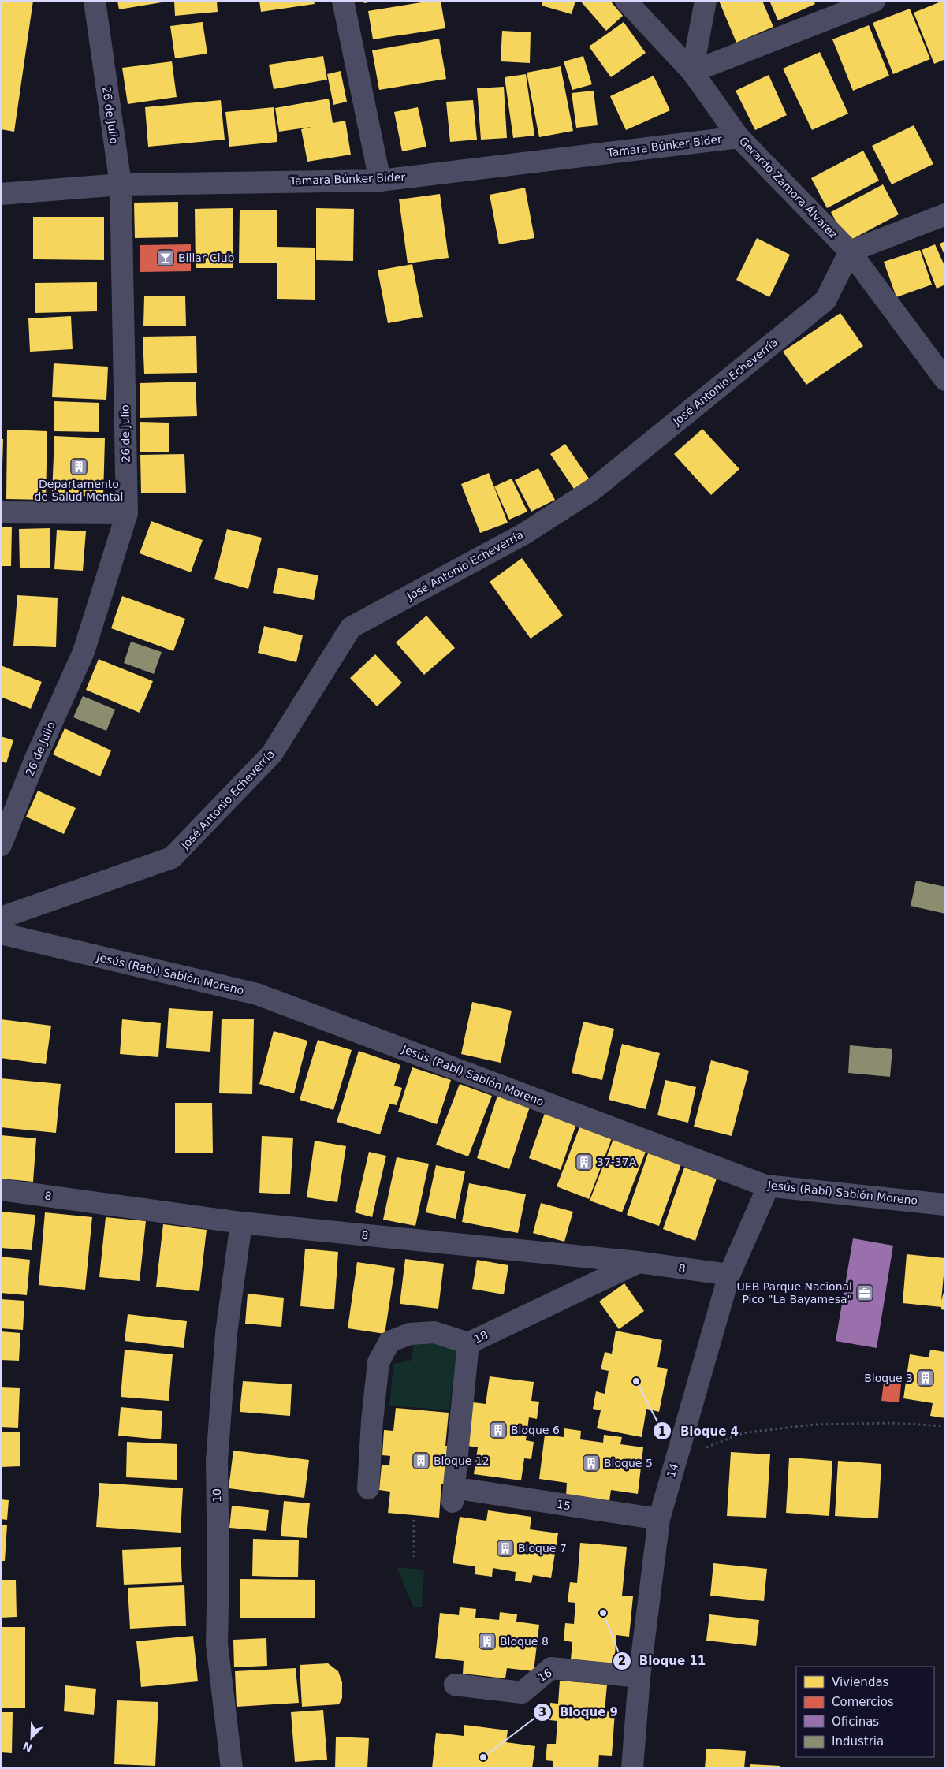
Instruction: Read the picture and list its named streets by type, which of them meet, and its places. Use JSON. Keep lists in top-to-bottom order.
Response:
{
  "streets": {
    "street": [
      "26 de Julio",
      "Tamara Búnker Bider",
      "Gerardo Zamora Álvarez",
      "José Antonio Echeverría",
      "Jesús (Rabí) Sablón Moreno",
      "8",
      "18",
      "14",
      "10",
      "15",
      "16"
    ]
  },
  "crossings": [
    ["26 de Julio", "Tamara Búnker Bider"],
    ["Tamara Búnker Bider", "Gerardo Zamora Álvarez"],
    ["Gerardo Zamora Álvarez", "José Antonio Echeverría"],
    ["Jesús (Rabí) Sablón Moreno", "14"],
    ["8", "18"],
    ["8", "14"],
    ["8", "10"],
    ["18", "15"],
    ["14", "15"],
    ["14", "16"]
  ],
  "places": {
    "bar": ["Billar Club"],
    "building": [
      "Departamento de Salud Mental",
      "37-37A",
      "Bloque 3",
      "Bloque 6",
      "Bloque 12",
      "Bloque 5",
      "Bloque 7",
      "Bloque 8"
    ],
    "office": ["UEB Parque Nacional Pico \"La Bayamesa\""],
    "other": ["Bloque 4", "Bloque 11", "Bloque 9"]
  },
  "legend": [
    "Viviendas",
    "Comercios",
    "Oficinas",
    "Industria"
  ],
  "north": "bottom left"
}
